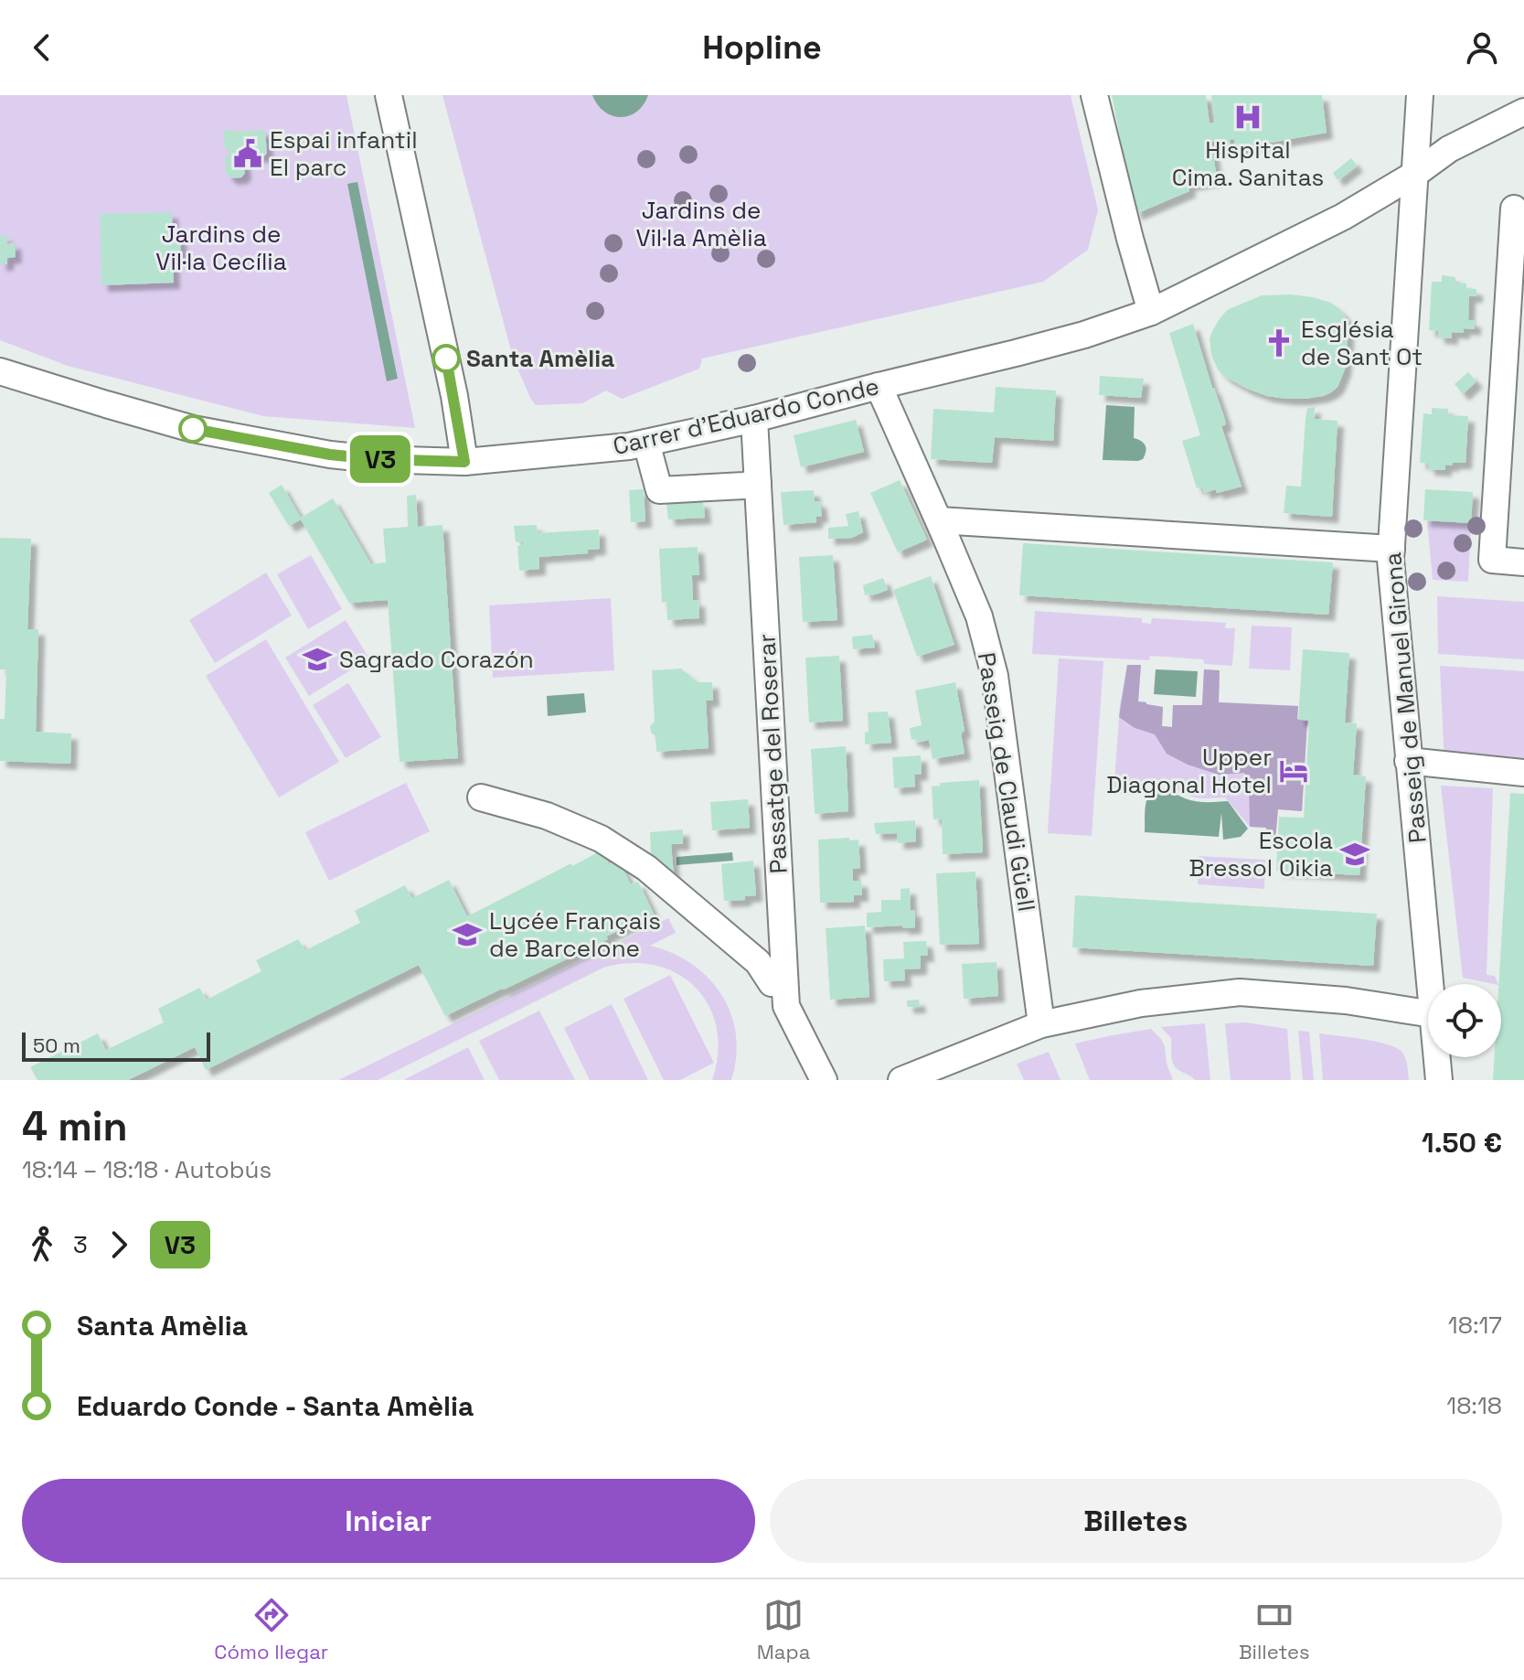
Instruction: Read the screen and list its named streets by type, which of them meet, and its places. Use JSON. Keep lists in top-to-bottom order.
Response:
{
  "streets": {
    "street": [
      "Carrer d'Eduardo Conde",
      "Passeig de Manuel Girona",
      "Passatge del Roserar",
      "Passeig de Claudi Güell"
    ]
  },
  "crossings": [
    ["Carrer d'Eduardo Conde", "Passeig de Manuel Girona"],
    ["Carrer d'Eduardo Conde", "Passatge del Roserar"],
    ["Carrer d'Eduardo Conde", "Passeig de Claudi Güell"]
  ],
  "parks": ["Jardins de Vil·la Amèlia", "Jardins de Vil·la Cecília"],
  "places": {
    "hospital": ["Hispital Cima. Sanitas"],
    "public building": ["Espai infantil El parc"],
    "church": ["Església de Sant Ot"],
    "other": ["Santa Amèlia"],
    "school or university": ["Sagrado Corazón", "Escola Bressol Oikia", "Lycée Français de Barcelone"],
    "hotel": ["Upper Diagonal Hotel"]
  },
  "lines": ["bus line V3"],
  "scale_bar": "50 m",
  "page": {
    "header": "Hopline",
    "on_map": "V3",
    "scale": "50 m",
    "heading": ["4 min", "18:14 – 18:18 · Autobús", "1.50 €"],
    "legs": ["3", "V3"],
    "list": [
      {
        "name": "Santa Amèlia",
        "value": "18:17"
      },
      {
        "name": "Eduardo Conde - Santa Amèlia",
        "value": "18:18"
      }
    ],
    "buttons": ["Iniciar", "Billetes"],
    "tabs": ["Cómo llegar", "Mapa", "Billetes"]
  }
}
